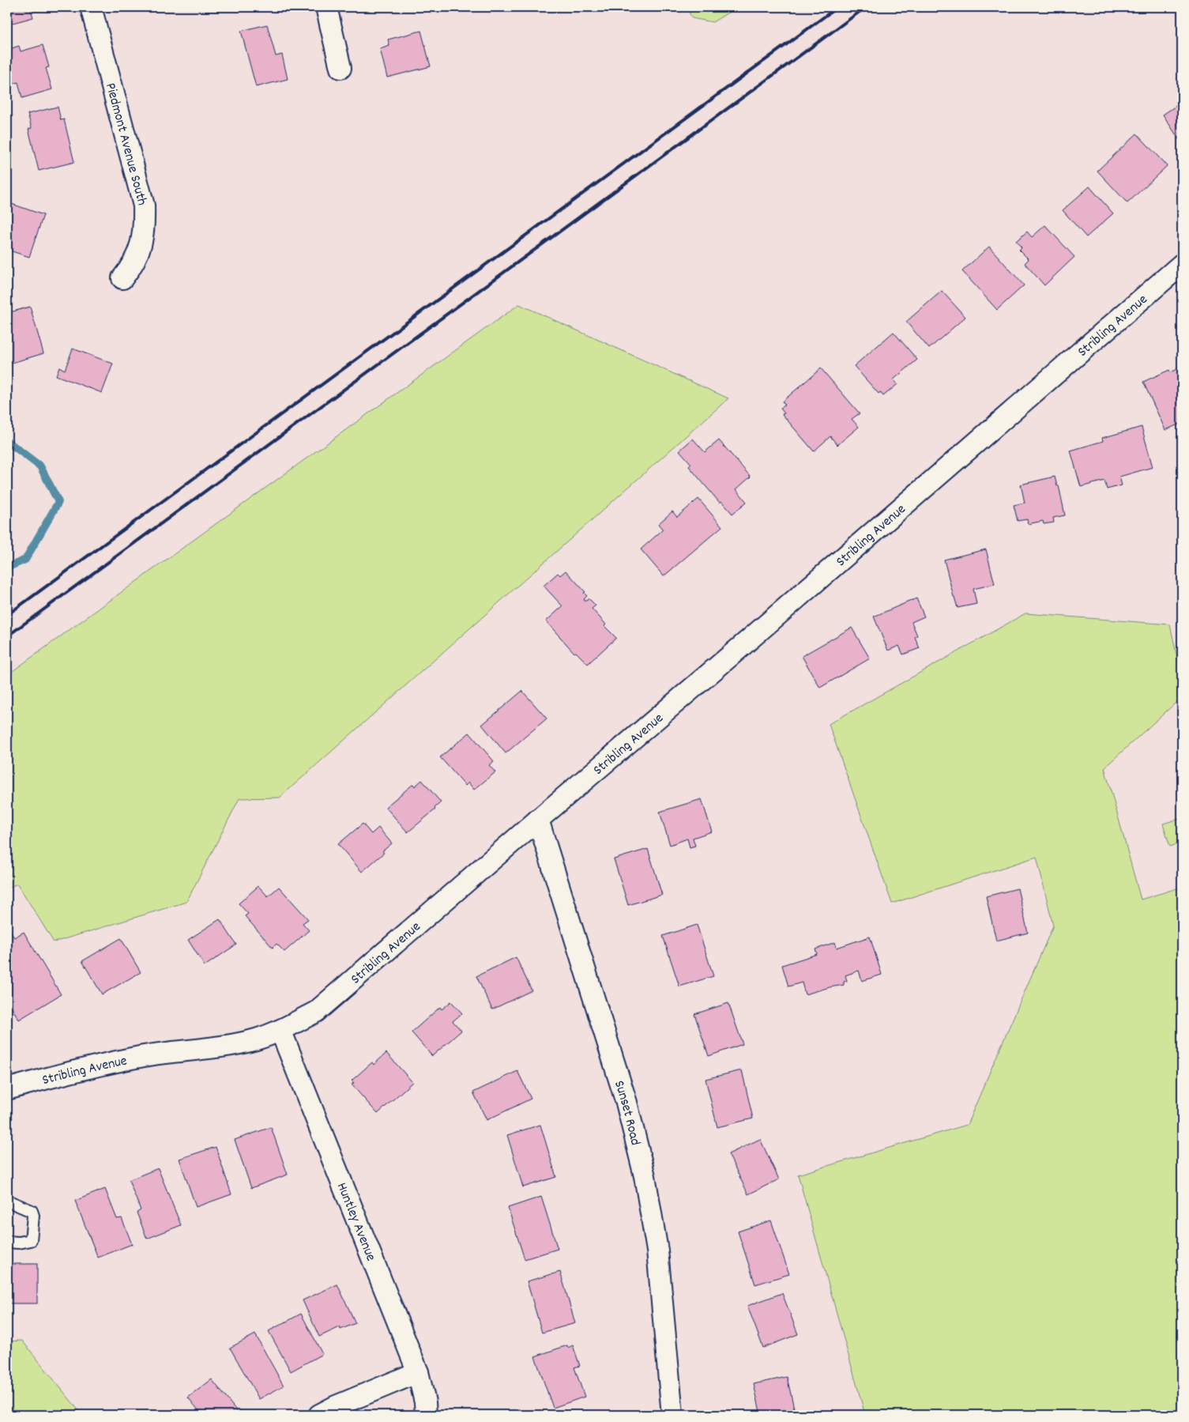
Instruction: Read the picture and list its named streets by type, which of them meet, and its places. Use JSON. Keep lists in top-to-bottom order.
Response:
{
  "streets": {
    "street": [
      "Piedmont Avenue South",
      "Stribling Avenue",
      "Sunset Road",
      "Huntley Avenue"
    ]
  },
  "crossings": [
    ["Stribling Avenue", "Sunset Road"],
    ["Stribling Avenue", "Huntley Avenue"]
  ]
}
